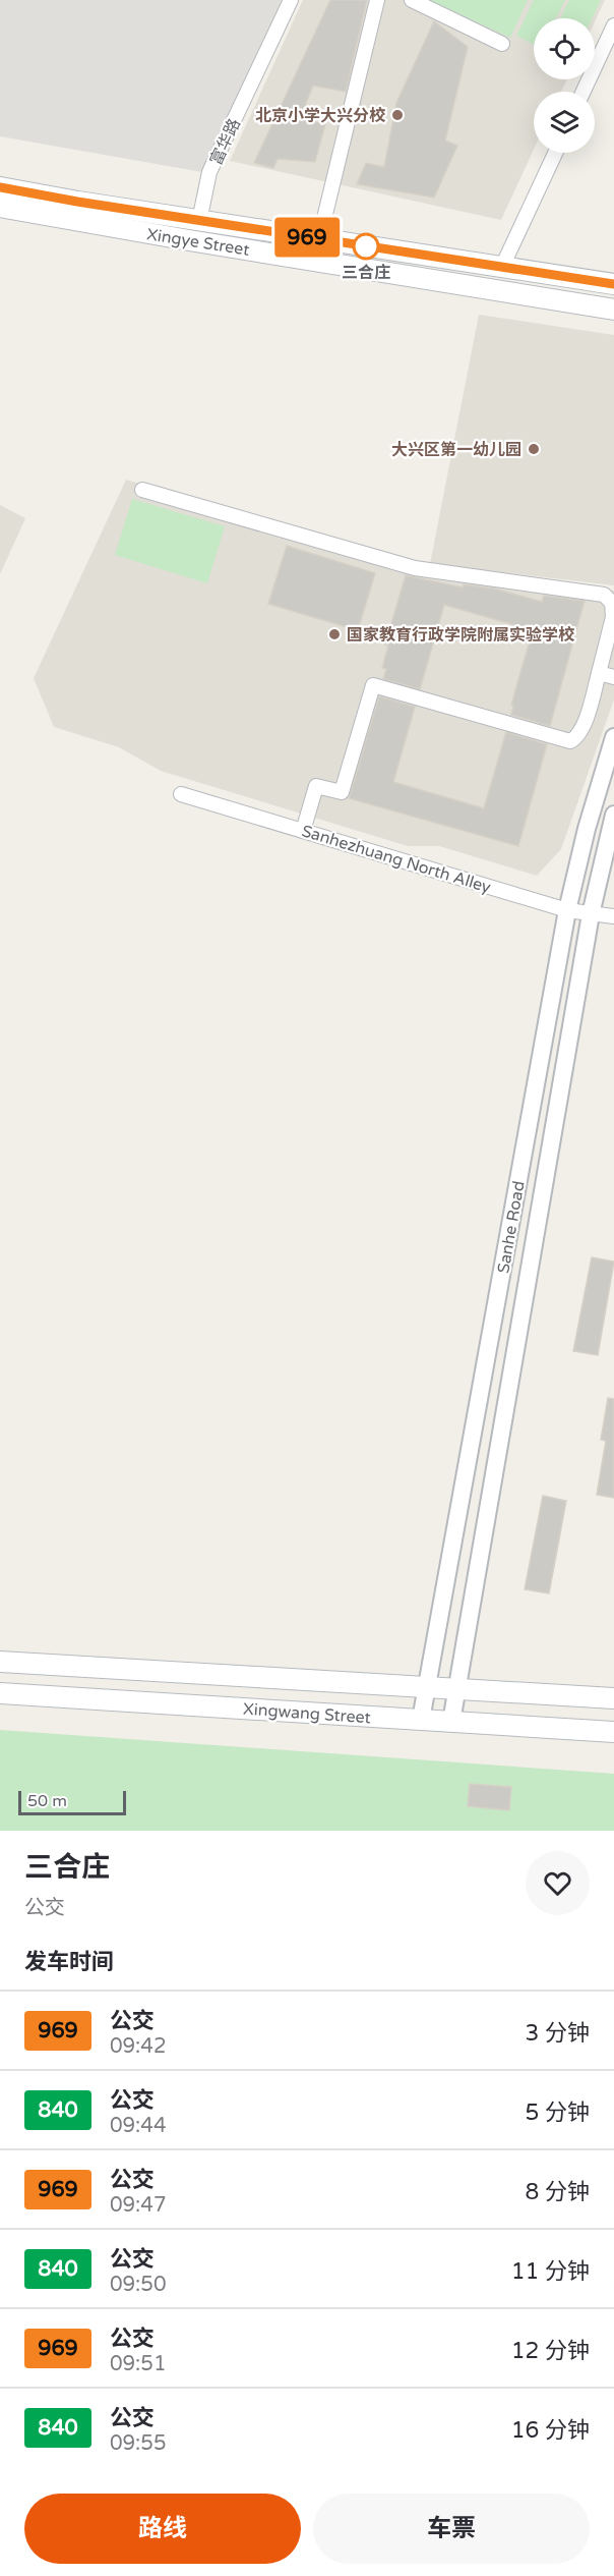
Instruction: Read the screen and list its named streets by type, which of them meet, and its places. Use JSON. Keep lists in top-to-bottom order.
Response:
{
  "streets": {
    "main road": ["Xingye Street", "Xingwang Street"],
    "street": ["富华路", "Sanhezhuang North Alley", "Sanhe Road"]
  },
  "crossings": [
    ["富华路", "Xingye Street"],
    ["Sanhezhuang North Alley", "Sanhe Road"],
    ["Sanhe Road", "Xingwang Street"]
  ],
  "places": [
    "北京小学大兴分校",
    "三合庄",
    "大兴区第一幼儿园",
    "国家教育行政学院附属实验学校"
  ],
  "lines": ["bus line 969"],
  "scale_bar": "50 m",
  "page": {
    "on_map": "969",
    "scale": "50 m",
    "heading": [
      ["三合庄", "公交"],
      "发车时间"
    ],
    "list": [
      {
        "mark": "969",
        "name": "公交",
        "note": "09:42",
        "value": "3 分钟"
      },
      {
        "mark": "840",
        "name": "公交",
        "note": "09:44",
        "value": "5 分钟"
      },
      {
        "mark": "969",
        "name": "公交",
        "note": "09:47",
        "value": "8 分钟"
      },
      {
        "mark": "840",
        "name": "公交",
        "note": "09:50",
        "value": "11 分钟"
      },
      {
        "mark": "969",
        "name": "公交",
        "note": "09:51",
        "value": "12 分钟"
      },
      {
        "mark": "840",
        "name": "公交",
        "note": "09:55",
        "value": "16 分钟"
      }
    ],
    "buttons": ["路线", "车票"]
  }
}
